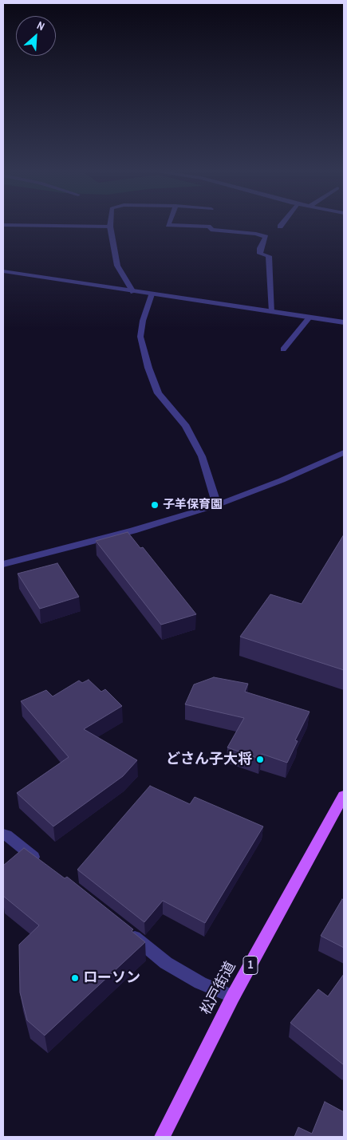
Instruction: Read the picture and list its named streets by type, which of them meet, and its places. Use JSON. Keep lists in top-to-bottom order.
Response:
{
  "streets": {
    "main road": ["1", "松戸街道"]
  },
  "places": ["子羊保育園", "どさん子大将", "ローソン"],
  "north": "top right"
}
